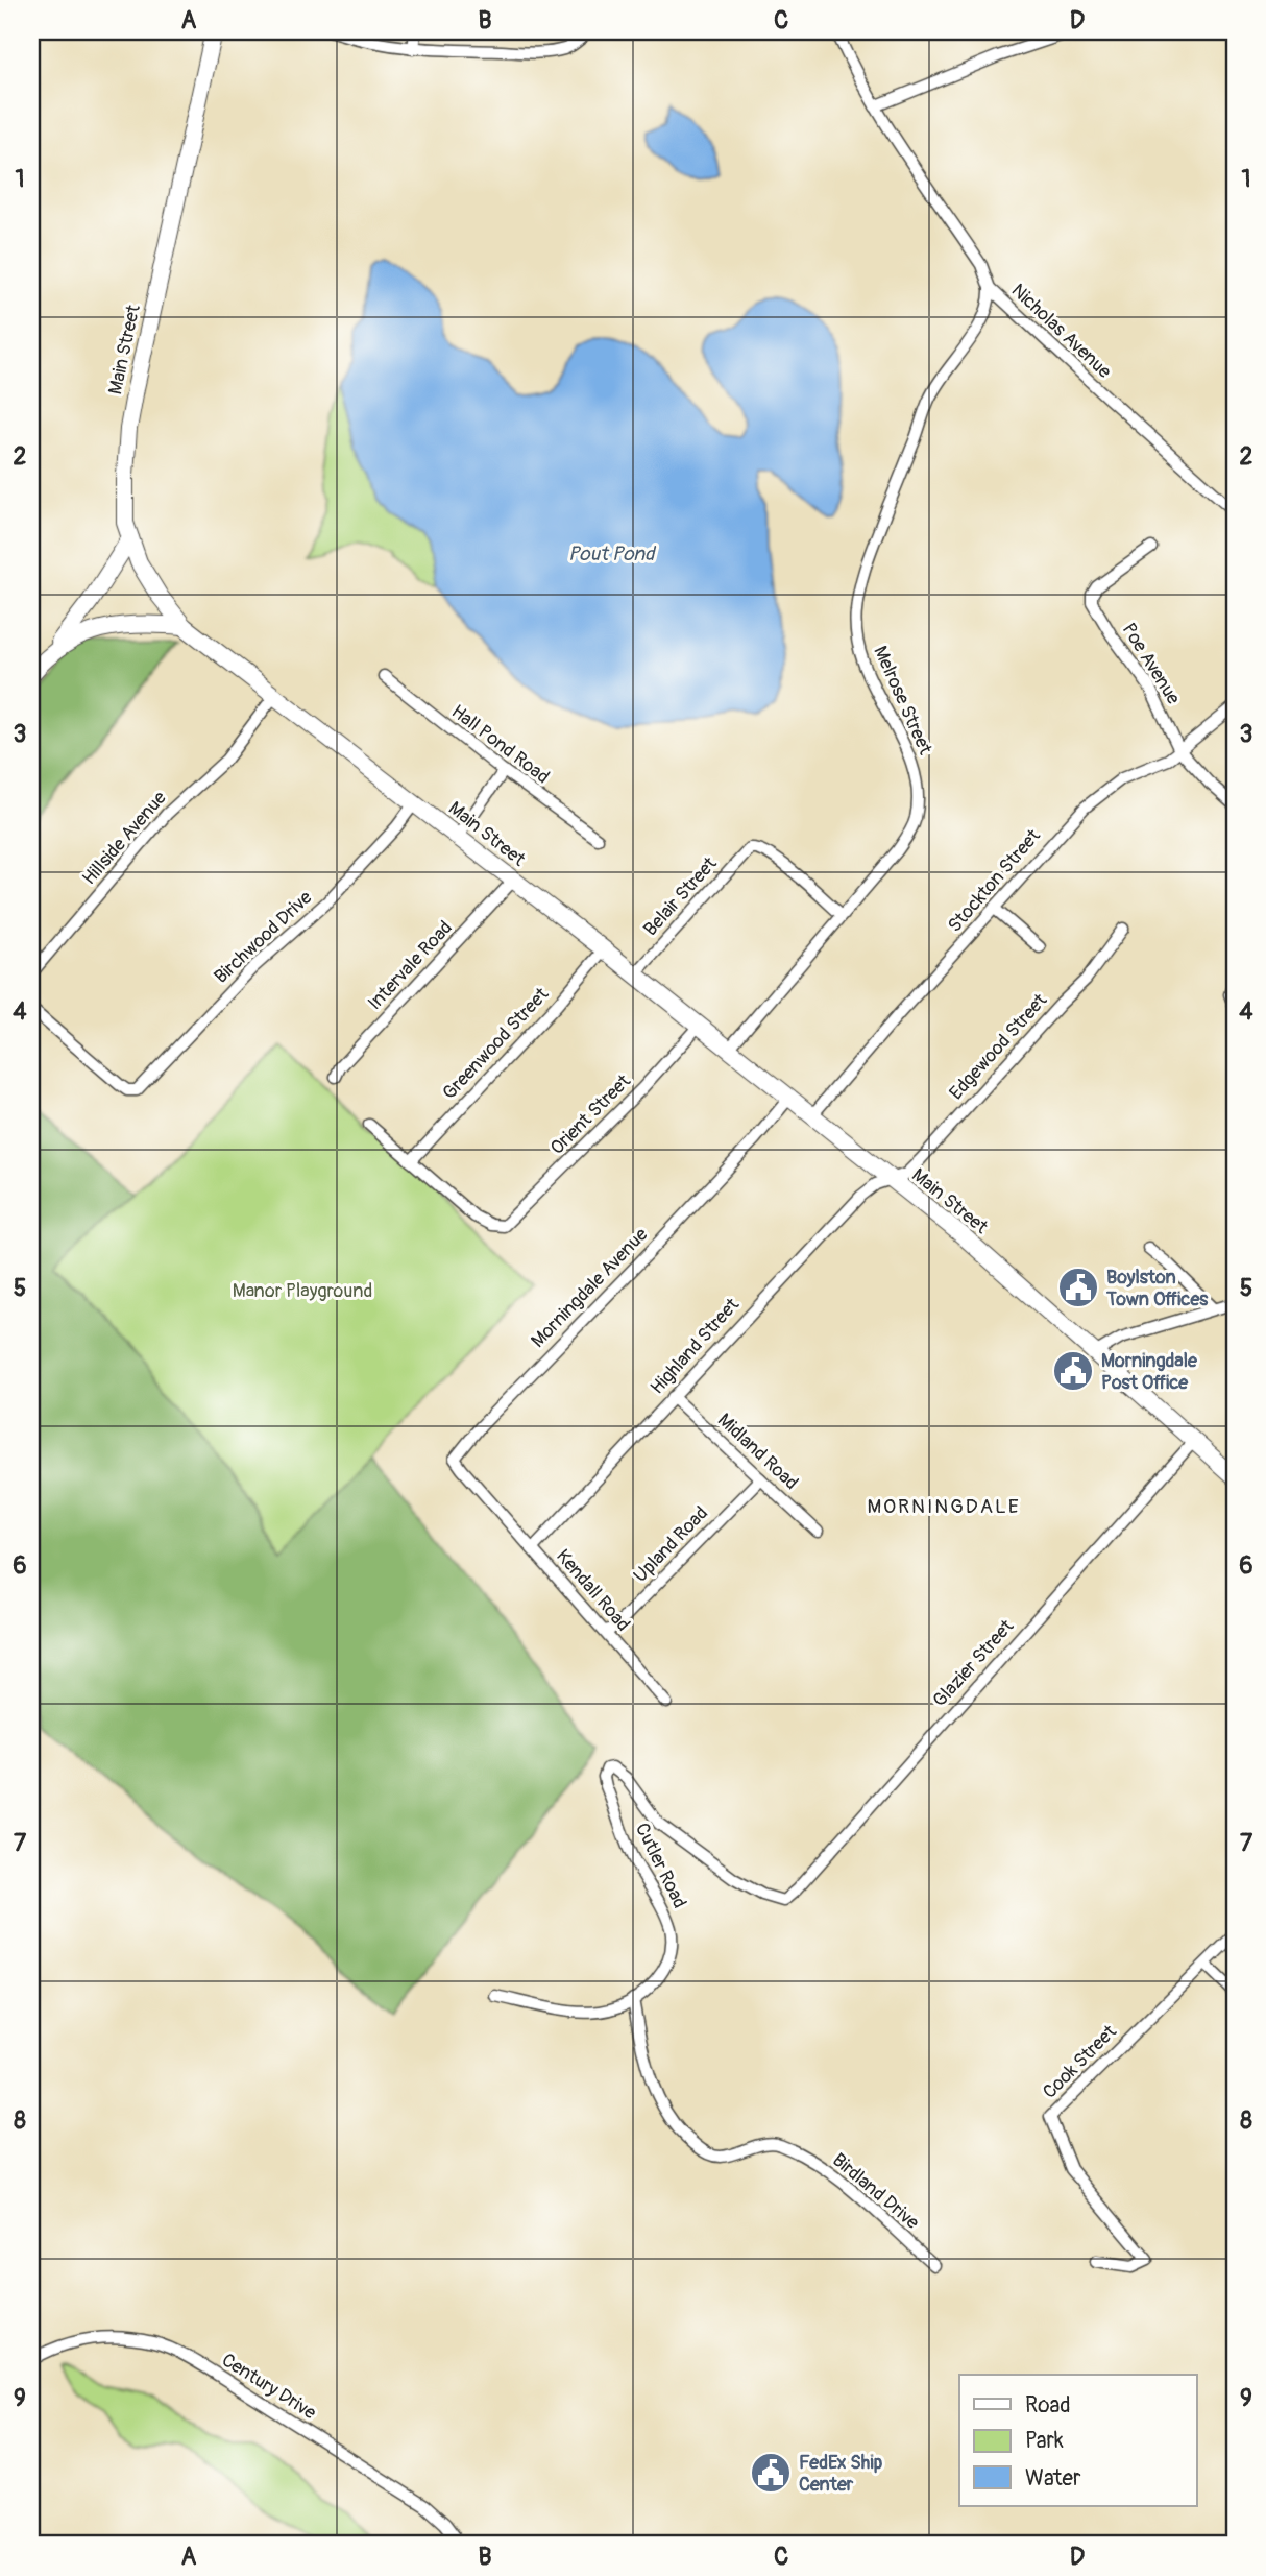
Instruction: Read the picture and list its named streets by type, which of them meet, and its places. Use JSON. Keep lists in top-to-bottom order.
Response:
{
  "streets": {
    "main road": ["Main Street"],
    "street": [
      "Nicholas Avenue",
      "Poe Avenue",
      "Melrose Street",
      "Hall Pond Road",
      "Hillside Avenue",
      "Stockton Street",
      "Belair Street",
      "Birchwood Drive",
      "Intervale Road",
      "Greenwood Street",
      "Edgewood Street",
      "Orient Street",
      "Morningdale Avenue",
      "Highland Street",
      "Midland Road",
      "Upland Road",
      "Kendall Road",
      "Glazier Street",
      "Cutler Road",
      "Cook Street",
      "Birdland Drive",
      "Century Drive"
    ]
  },
  "crossings": [
    ["Nicholas Avenue", "Melrose Street"],
    ["Main Street", "Melrose Street"],
    ["Main Street", "Hillside Avenue"],
    ["Main Street", "Stockton Street"],
    ["Main Street", "Belair Street"],
    ["Main Street", "Birchwood Drive"],
    ["Main Street", "Intervale Road"],
    ["Main Street", "Greenwood Street"],
    ["Main Street", "Edgewood Street"],
    ["Main Street", "Orient Street"],
    ["Main Street", "Morningdale Avenue"],
    ["Main Street", "Highland Street"],
    ["Main Street", "Glazier Street"],
    ["Poe Avenue", "Stockton Street"],
    ["Melrose Street", "Belair Street"],
    ["Greenwood Street", "Orient Street"],
    ["Edgewood Street", "Highland Street"],
    ["Morningdale Avenue", "Kendall Road"],
    ["Highland Street", "Midland Road"],
    ["Highland Street", "Kendall Road"],
    ["Midland Road", "Upland Road"],
    ["Upland Road", "Kendall Road"],
    ["Glazier Street", "Cutler Road"],
    ["Cutler Road", "Birdland Drive"]
  ],
  "districts": ["MORNINGDALE"],
  "water": ["Pout Pond"],
  "parks": ["Manor Playground"],
  "places": {
    "public building": ["Boylston Town Offices", "Morningdale Post Office", "FedEx Ship Center"]
  },
  "legend": ["Road", "Park", "Water"],
  "grid": {
    "columns": [
      "A",
      "B",
      "C",
      "D"
    ],
    "rows": [
      "1",
      "2",
      "3",
      "4",
      "5",
      "6",
      "7",
      "8",
      "9"
    ]
  }
}
